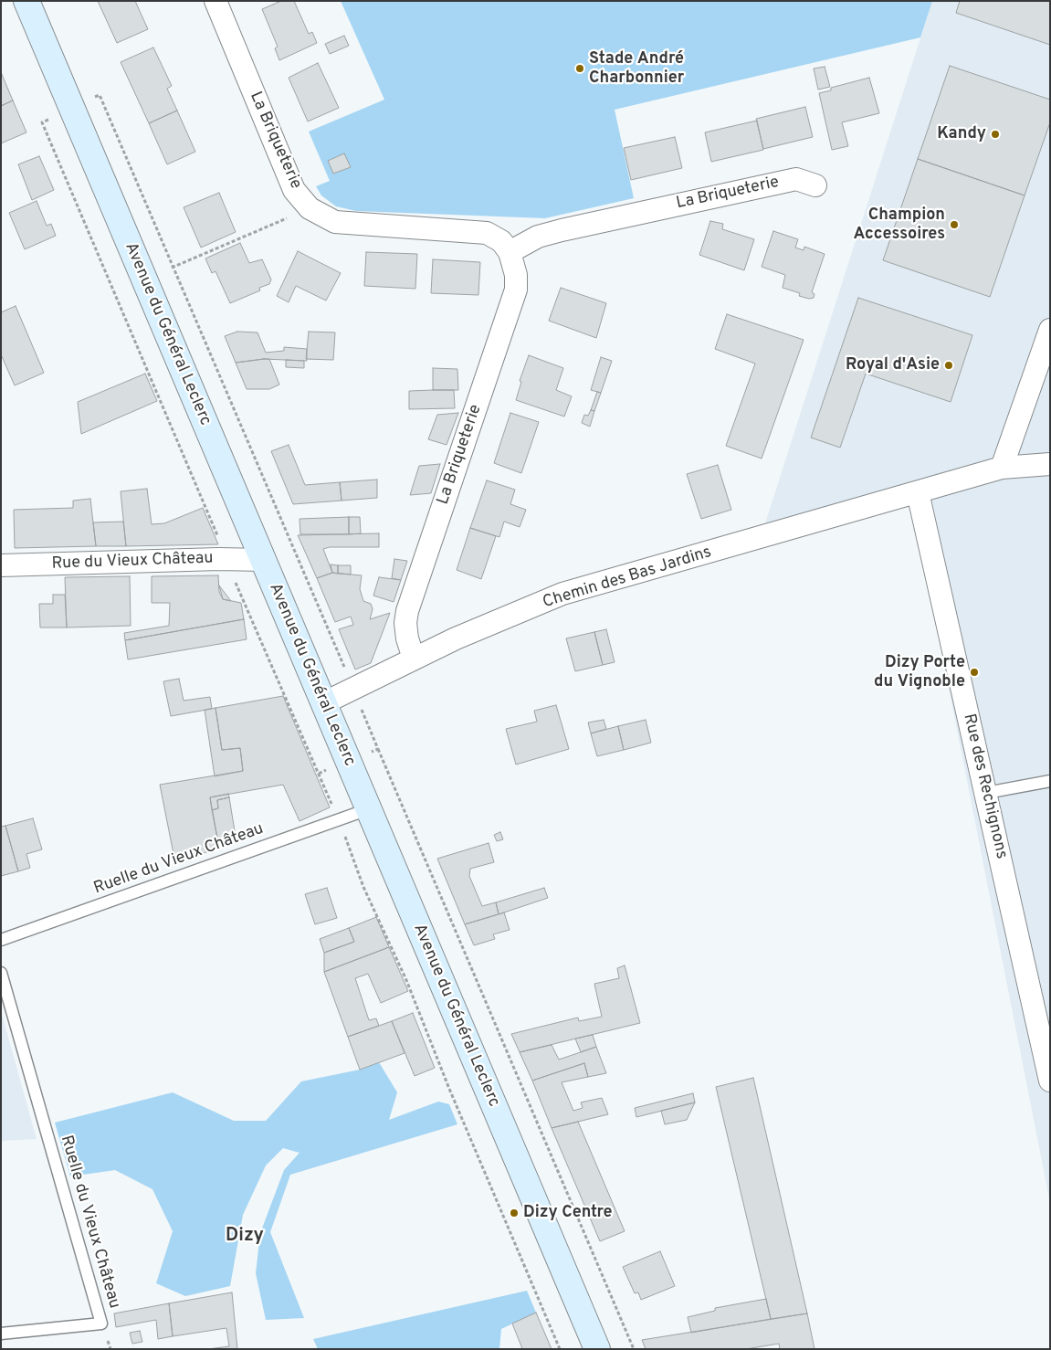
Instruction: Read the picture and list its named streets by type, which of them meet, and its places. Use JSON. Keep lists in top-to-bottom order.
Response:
{
  "streets": {
    "main road": ["Avenue du Général Leclerc"],
    "street": [
      "La Briqueterie",
      "Rue du Vieux Château",
      "Chemin des Bas Jardins",
      "Rue des Rechignons"
    ],
    "lane": ["Ruelle du Vieux Château"]
  },
  "crossings": [
    ["La Briqueterie", "Chemin des Bas Jardins"],
    ["Avenue du Général Leclerc", "Rue du Vieux Château"],
    ["Avenue du Général Leclerc", "Chemin des Bas Jardins"],
    ["Avenue du Général Leclerc", "Ruelle du Vieux Château"],
    ["Chemin des Bas Jardins", "Rue des Rechignons"]
  ],
  "districts": ["Dizy"],
  "places": [
    "Stade André Charbonnier",
    "Kandy",
    "Champion Accessoires",
    "Royal d'Asie",
    "Dizy Porte du Vignoble",
    "Dizy Centre"
  ]
}
